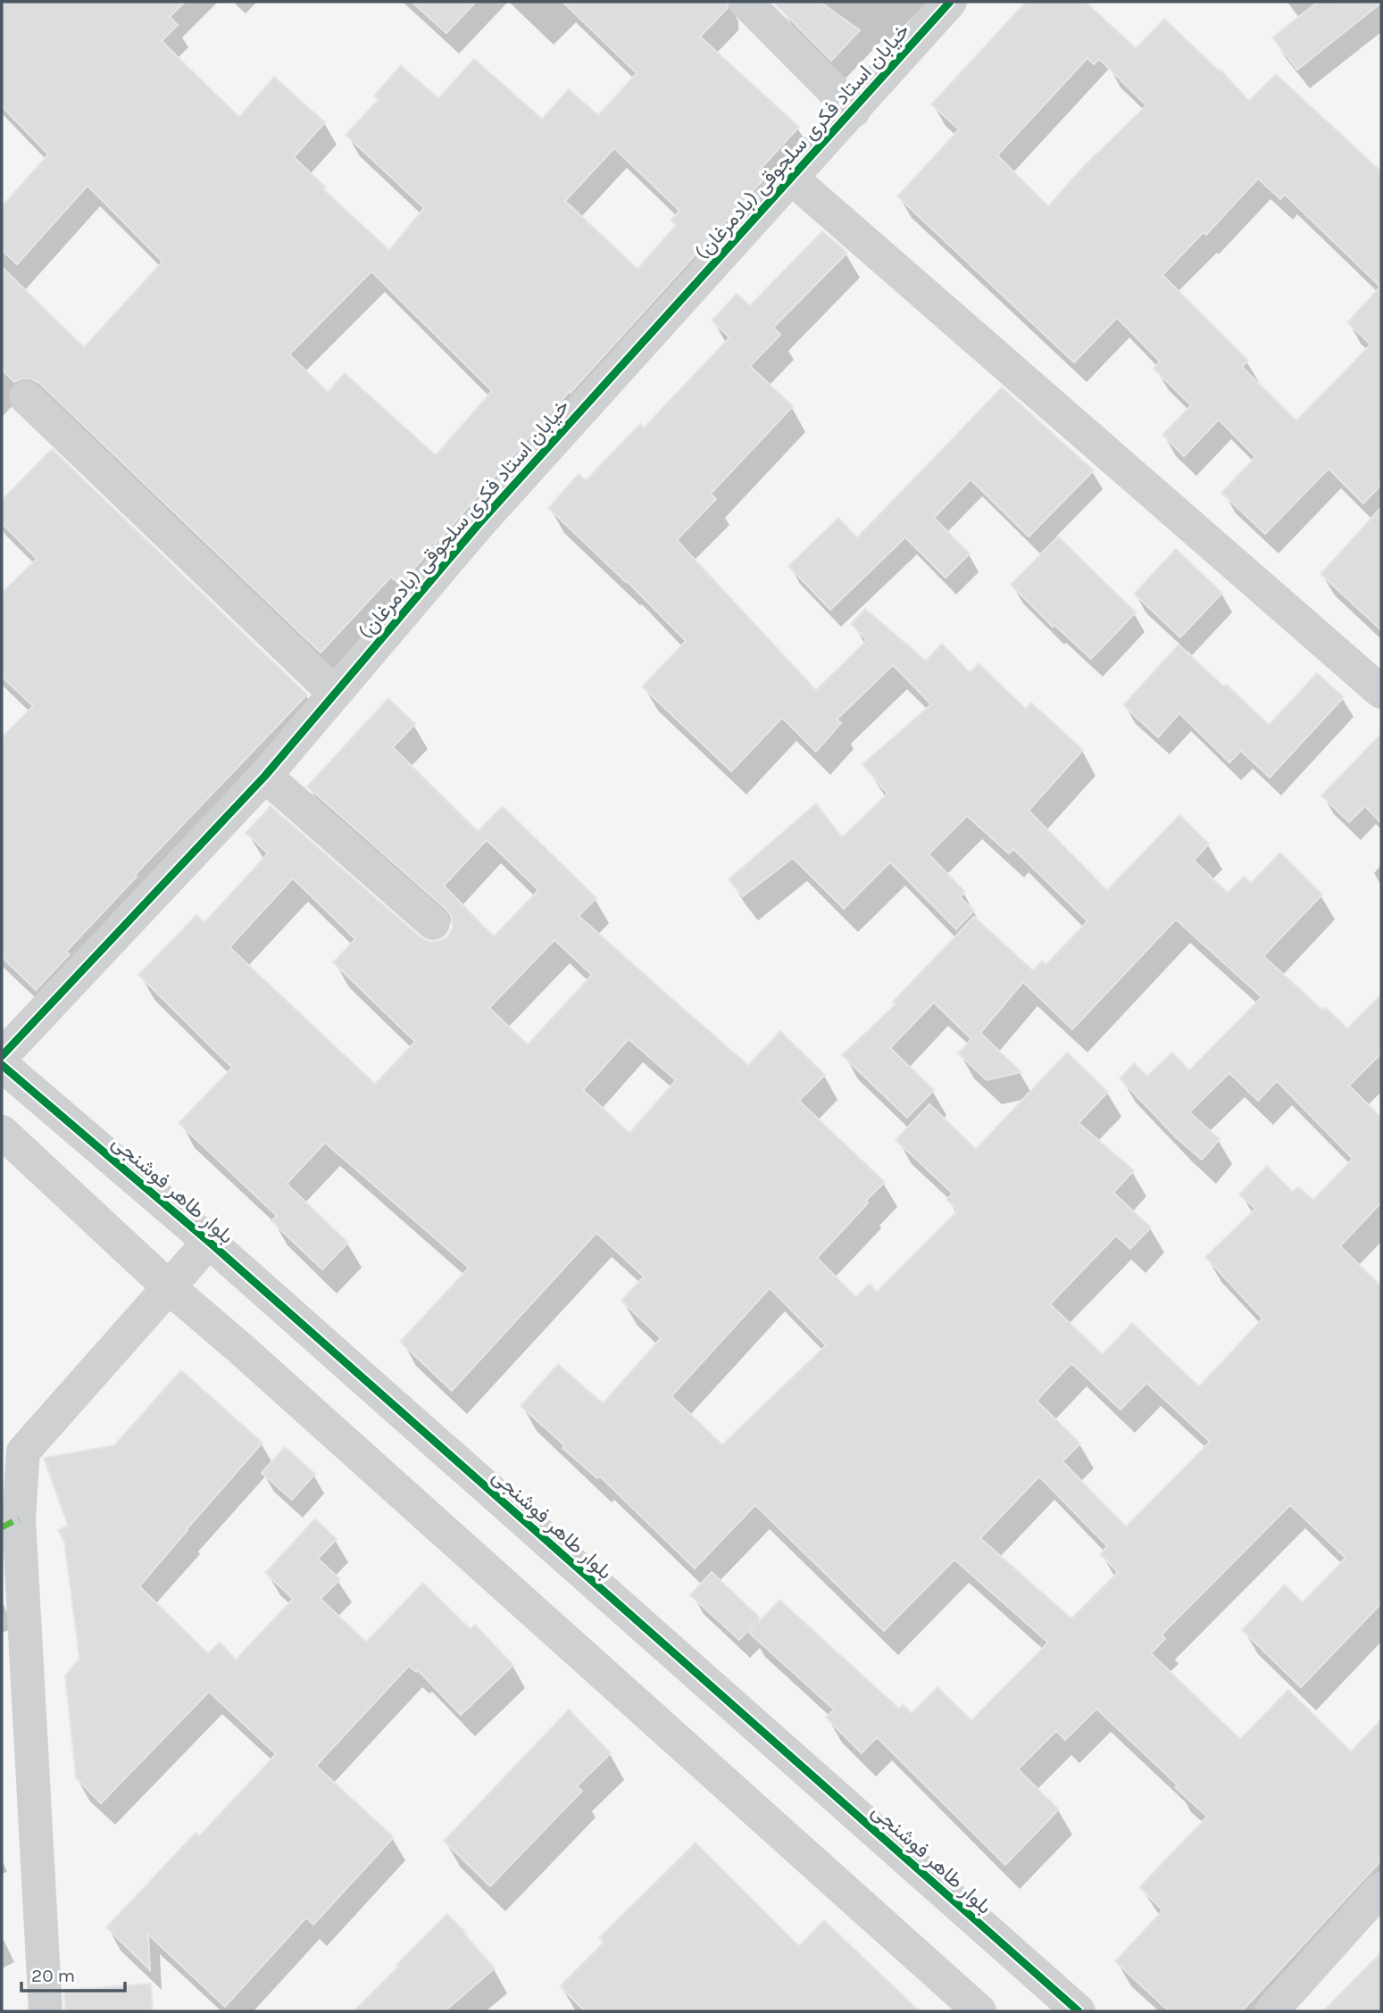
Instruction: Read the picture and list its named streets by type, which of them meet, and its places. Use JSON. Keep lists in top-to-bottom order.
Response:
{
  "streets": {
    "street": ["خیابان استاد فکری سلجوقی (بادمرغان)", "بلوار طاهر فوشنجی"]
  },
  "scale_bar": "20 m"
}
